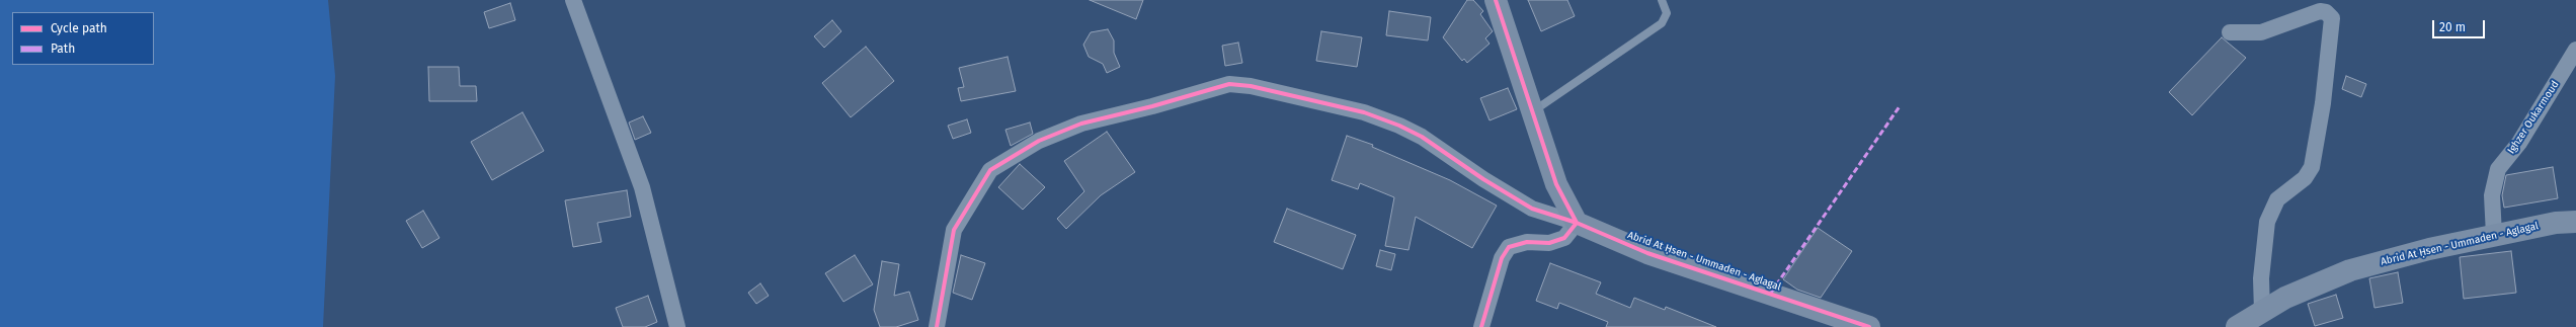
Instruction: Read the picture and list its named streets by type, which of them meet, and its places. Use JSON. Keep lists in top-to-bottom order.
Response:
{
  "streets": {
    "street": ["Ighzer Oukarmoud", "Abrid At Ḥsen - Ummaden - Aglagal"]
  },
  "crossings": [
    ["Ighzer Oukarmoud", "Abrid At Ḥsen - Ummaden - Aglagal"]
  ],
  "legend": ["Cycle path", "Path"],
  "scale_bar": "20 m"
}
